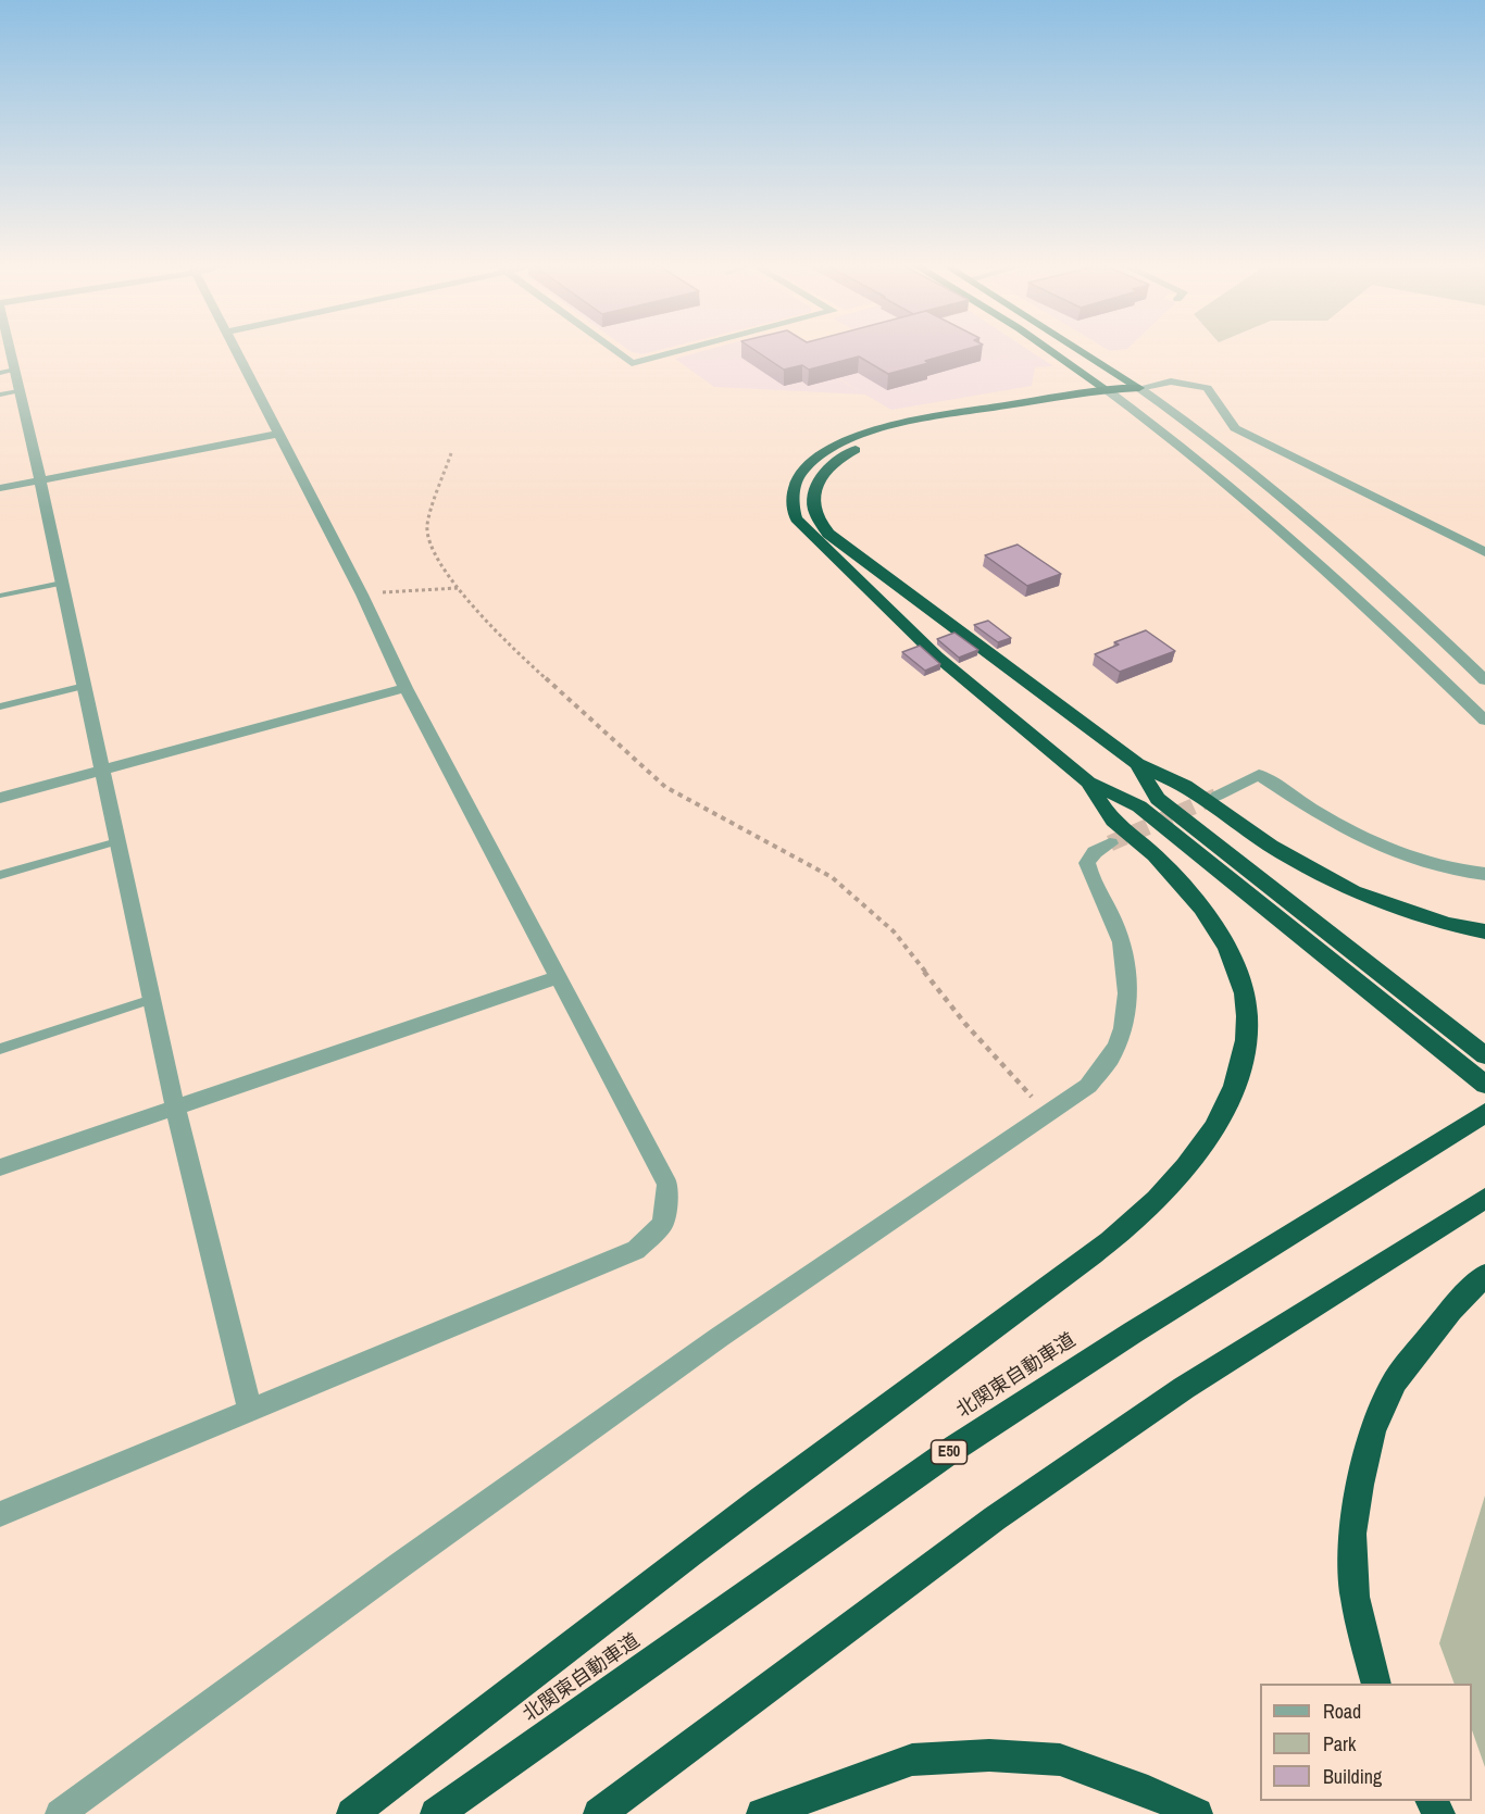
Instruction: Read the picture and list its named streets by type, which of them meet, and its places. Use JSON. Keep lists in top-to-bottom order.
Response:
{
  "streets": {
    "highway": ["北関東自動車道", "E50"]
  },
  "legend": ["Road", "Park", "Building"]
}
